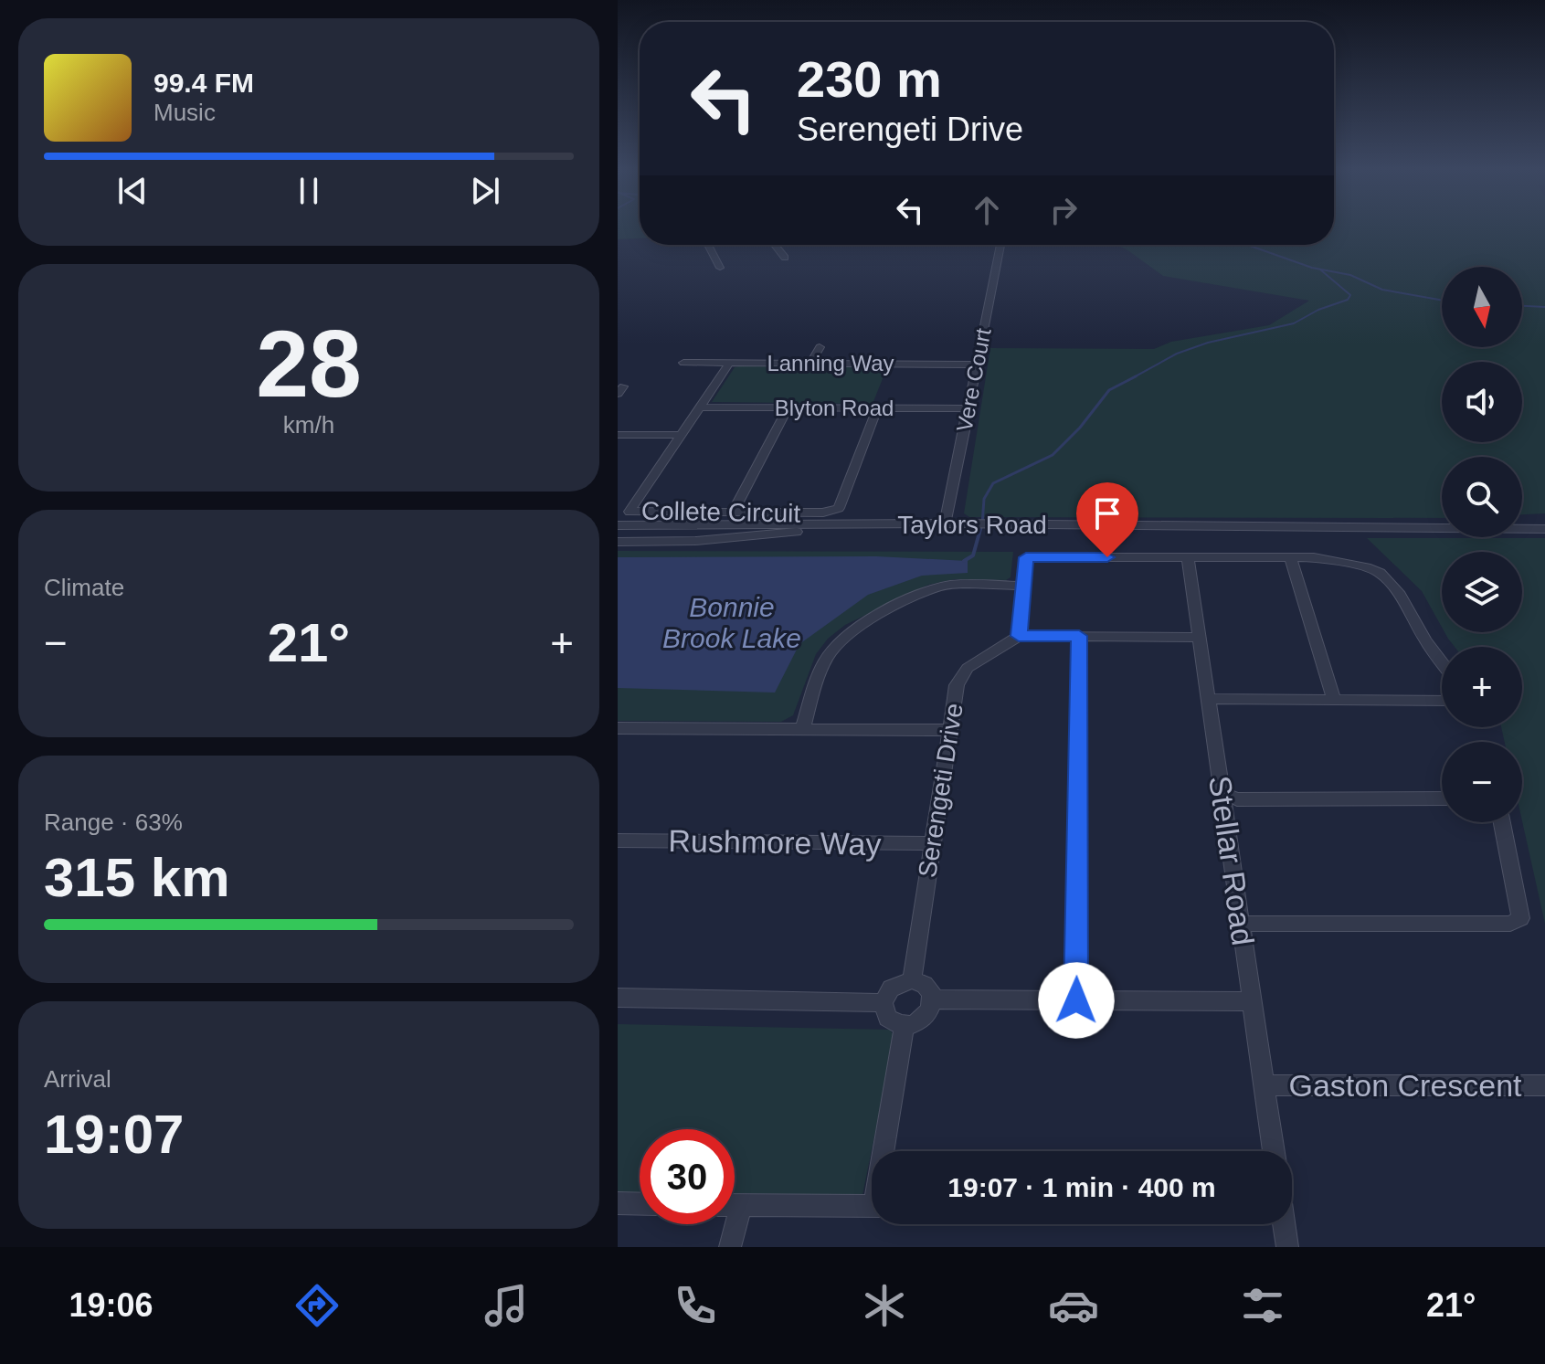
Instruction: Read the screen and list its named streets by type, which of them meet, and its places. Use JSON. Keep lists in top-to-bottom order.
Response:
{
  "streets": {
    "street": [
      "Lanning Way",
      "Vere Court",
      "Blyton Road",
      "Collete Circuit",
      "Taylors Road",
      "Serengeti Drive",
      "Rushmore Way",
      "Stellar Road",
      "Gaston Crescent"
    ]
  },
  "crossings": [
    ["Lanning Way", "Vere Court"],
    ["Lanning Way", "Collete Circuit"],
    ["Vere Court", "Blyton Road"],
    ["Vere Court", "Taylors Road"],
    ["Blyton Road", "Collete Circuit"],
    ["Serengeti Drive", "Rushmore Way"],
    ["Stellar Road", "Gaston Crescent"]
  ],
  "water": ["Bonnie Brook Lake"],
  "north": "bottom",
  "page": {
    "turn": ["230 m", "Serengeti Drive"],
    "song": ["99.4 FM", "Music"],
    "tile": [
      ["28", "km/h"],
      "Climate",
      ["Range · 63%", "315 km"],
      ["Arrival", "19:07"]
    ],
    "map_buttons": ["+", "−"],
    "heat": ["−", "21°", "+"],
    "limit": "30",
    "trip": "19:07 · 1 min · 400 m",
    "tabs": ["19:06", "21°"]
  }
}
